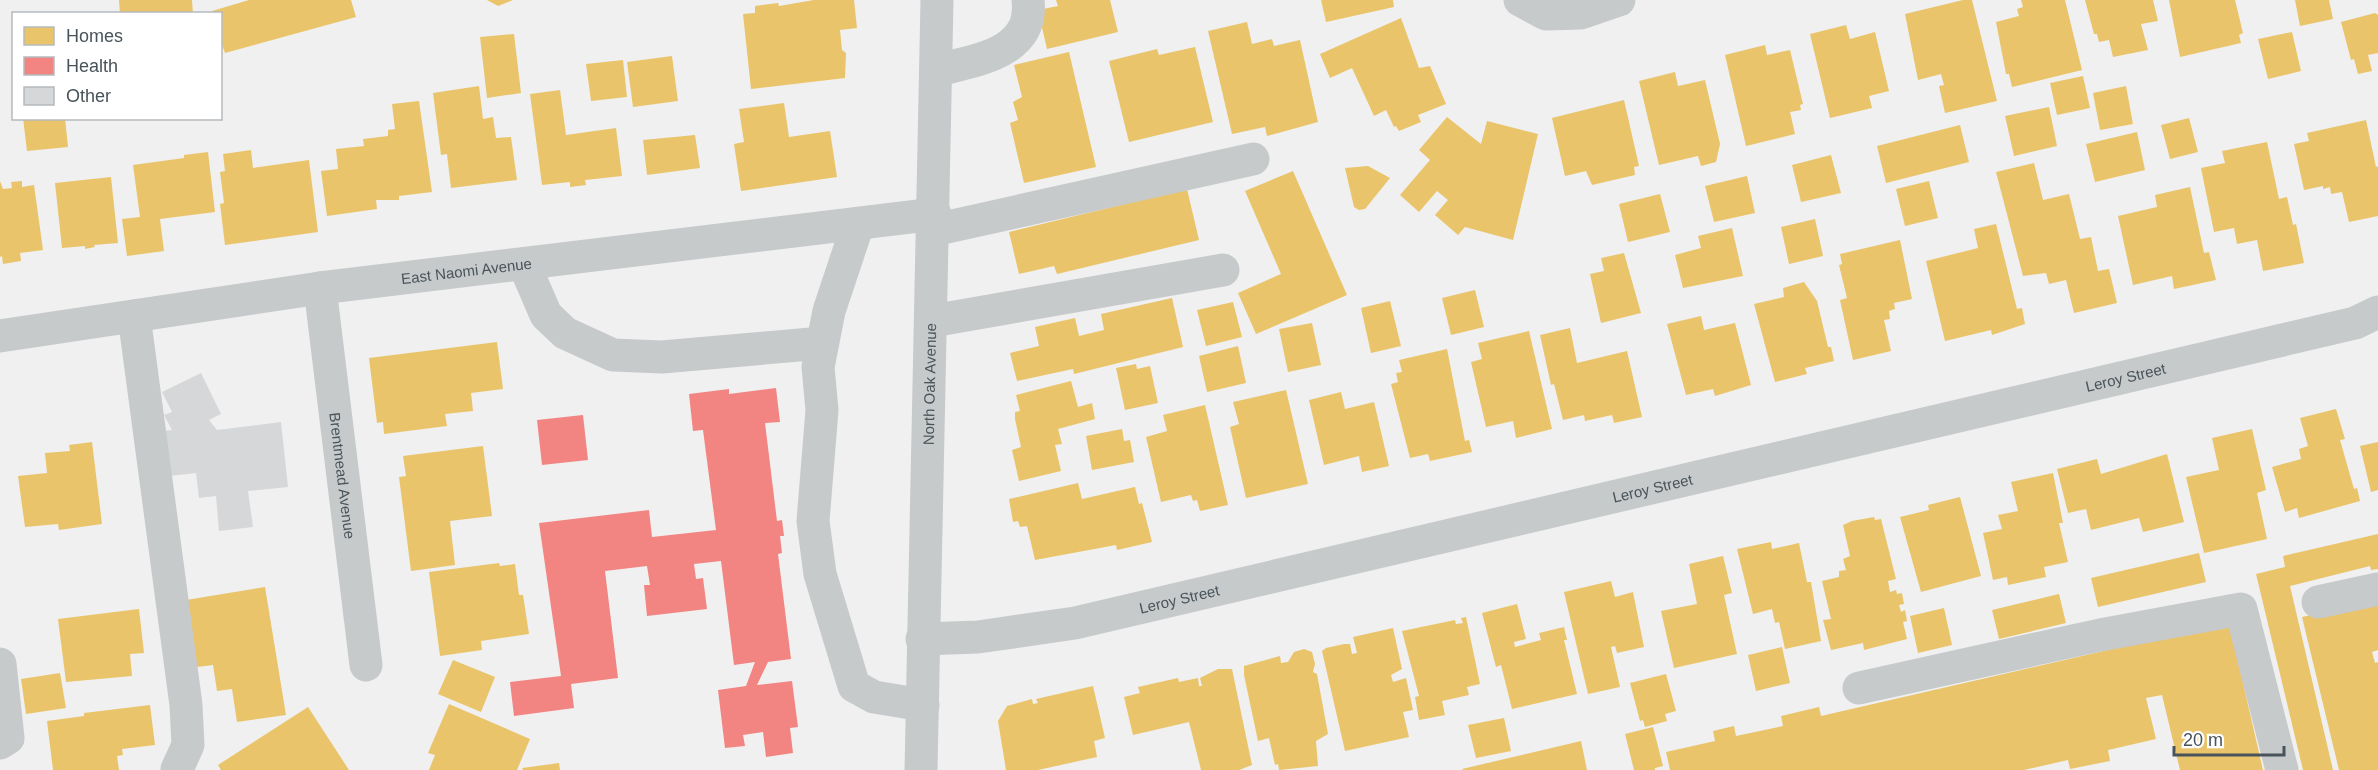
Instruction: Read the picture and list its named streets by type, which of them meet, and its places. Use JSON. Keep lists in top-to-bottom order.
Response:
{
  "streets": {
    "street": [
      "East Naomi Avenue",
      "Leroy Street",
      "North Oak Avenue",
      "Brentmead Avenue"
    ]
  },
  "crossings": [
    ["East Naomi Avenue", "North Oak Avenue"],
    ["East Naomi Avenue", "Brentmead Avenue"],
    ["Leroy Street", "North Oak Avenue"]
  ],
  "legend": ["Homes", "Health", "Other"],
  "scale_bar": "20 m"
}
